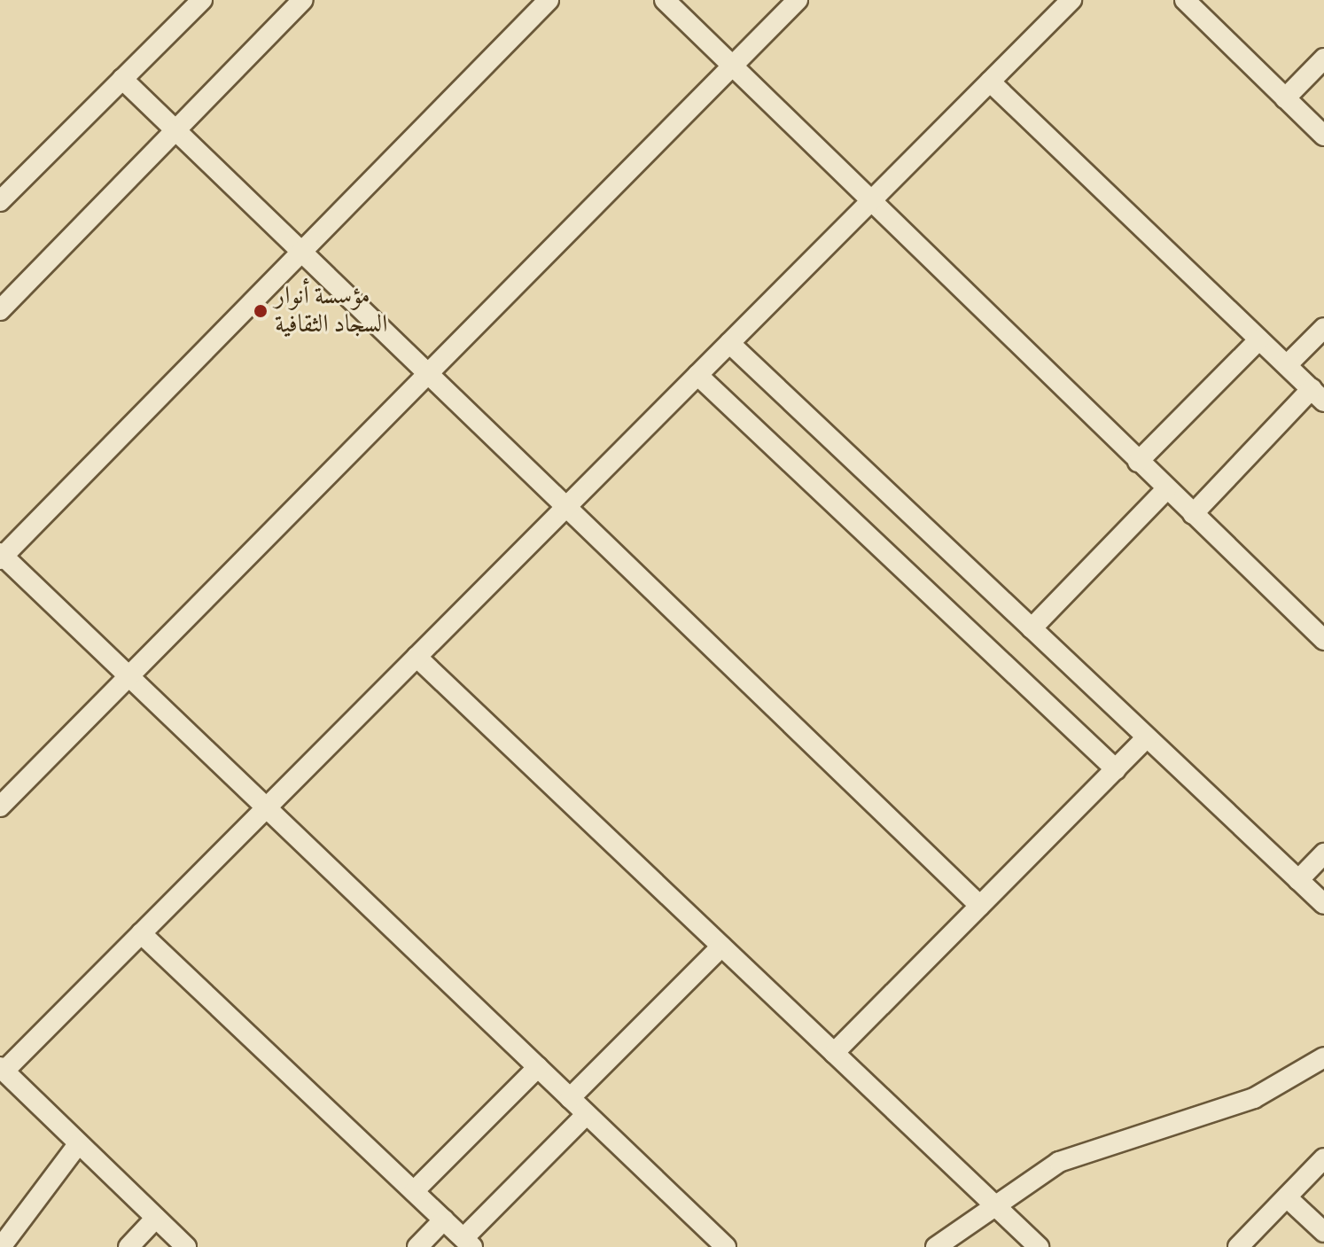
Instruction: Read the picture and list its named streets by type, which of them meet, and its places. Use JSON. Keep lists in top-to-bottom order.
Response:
{
  "places": ["مؤسسة أنوار السجاد الثقافية"]
}
